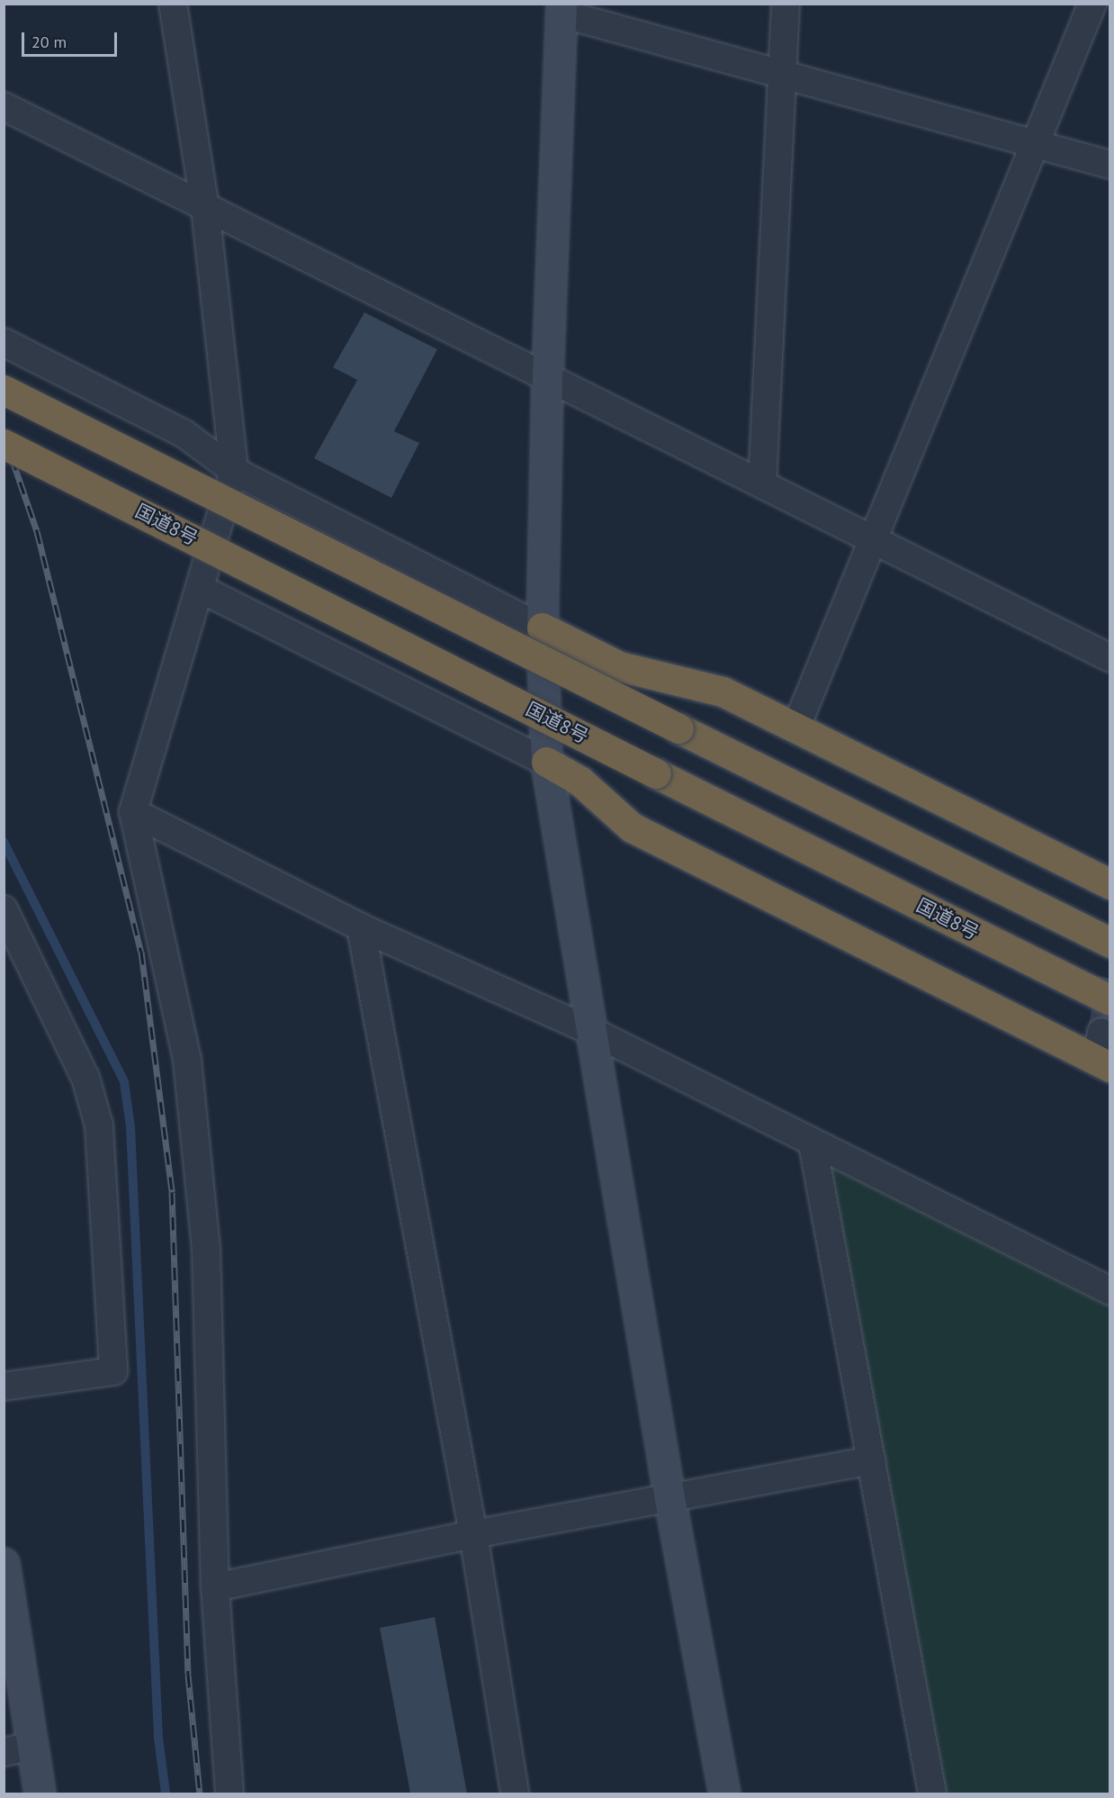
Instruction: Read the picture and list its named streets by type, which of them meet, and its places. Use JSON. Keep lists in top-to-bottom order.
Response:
{
  "streets": {
    "highway": ["国道8号"]
  },
  "scale_bar": "20 m"
}
